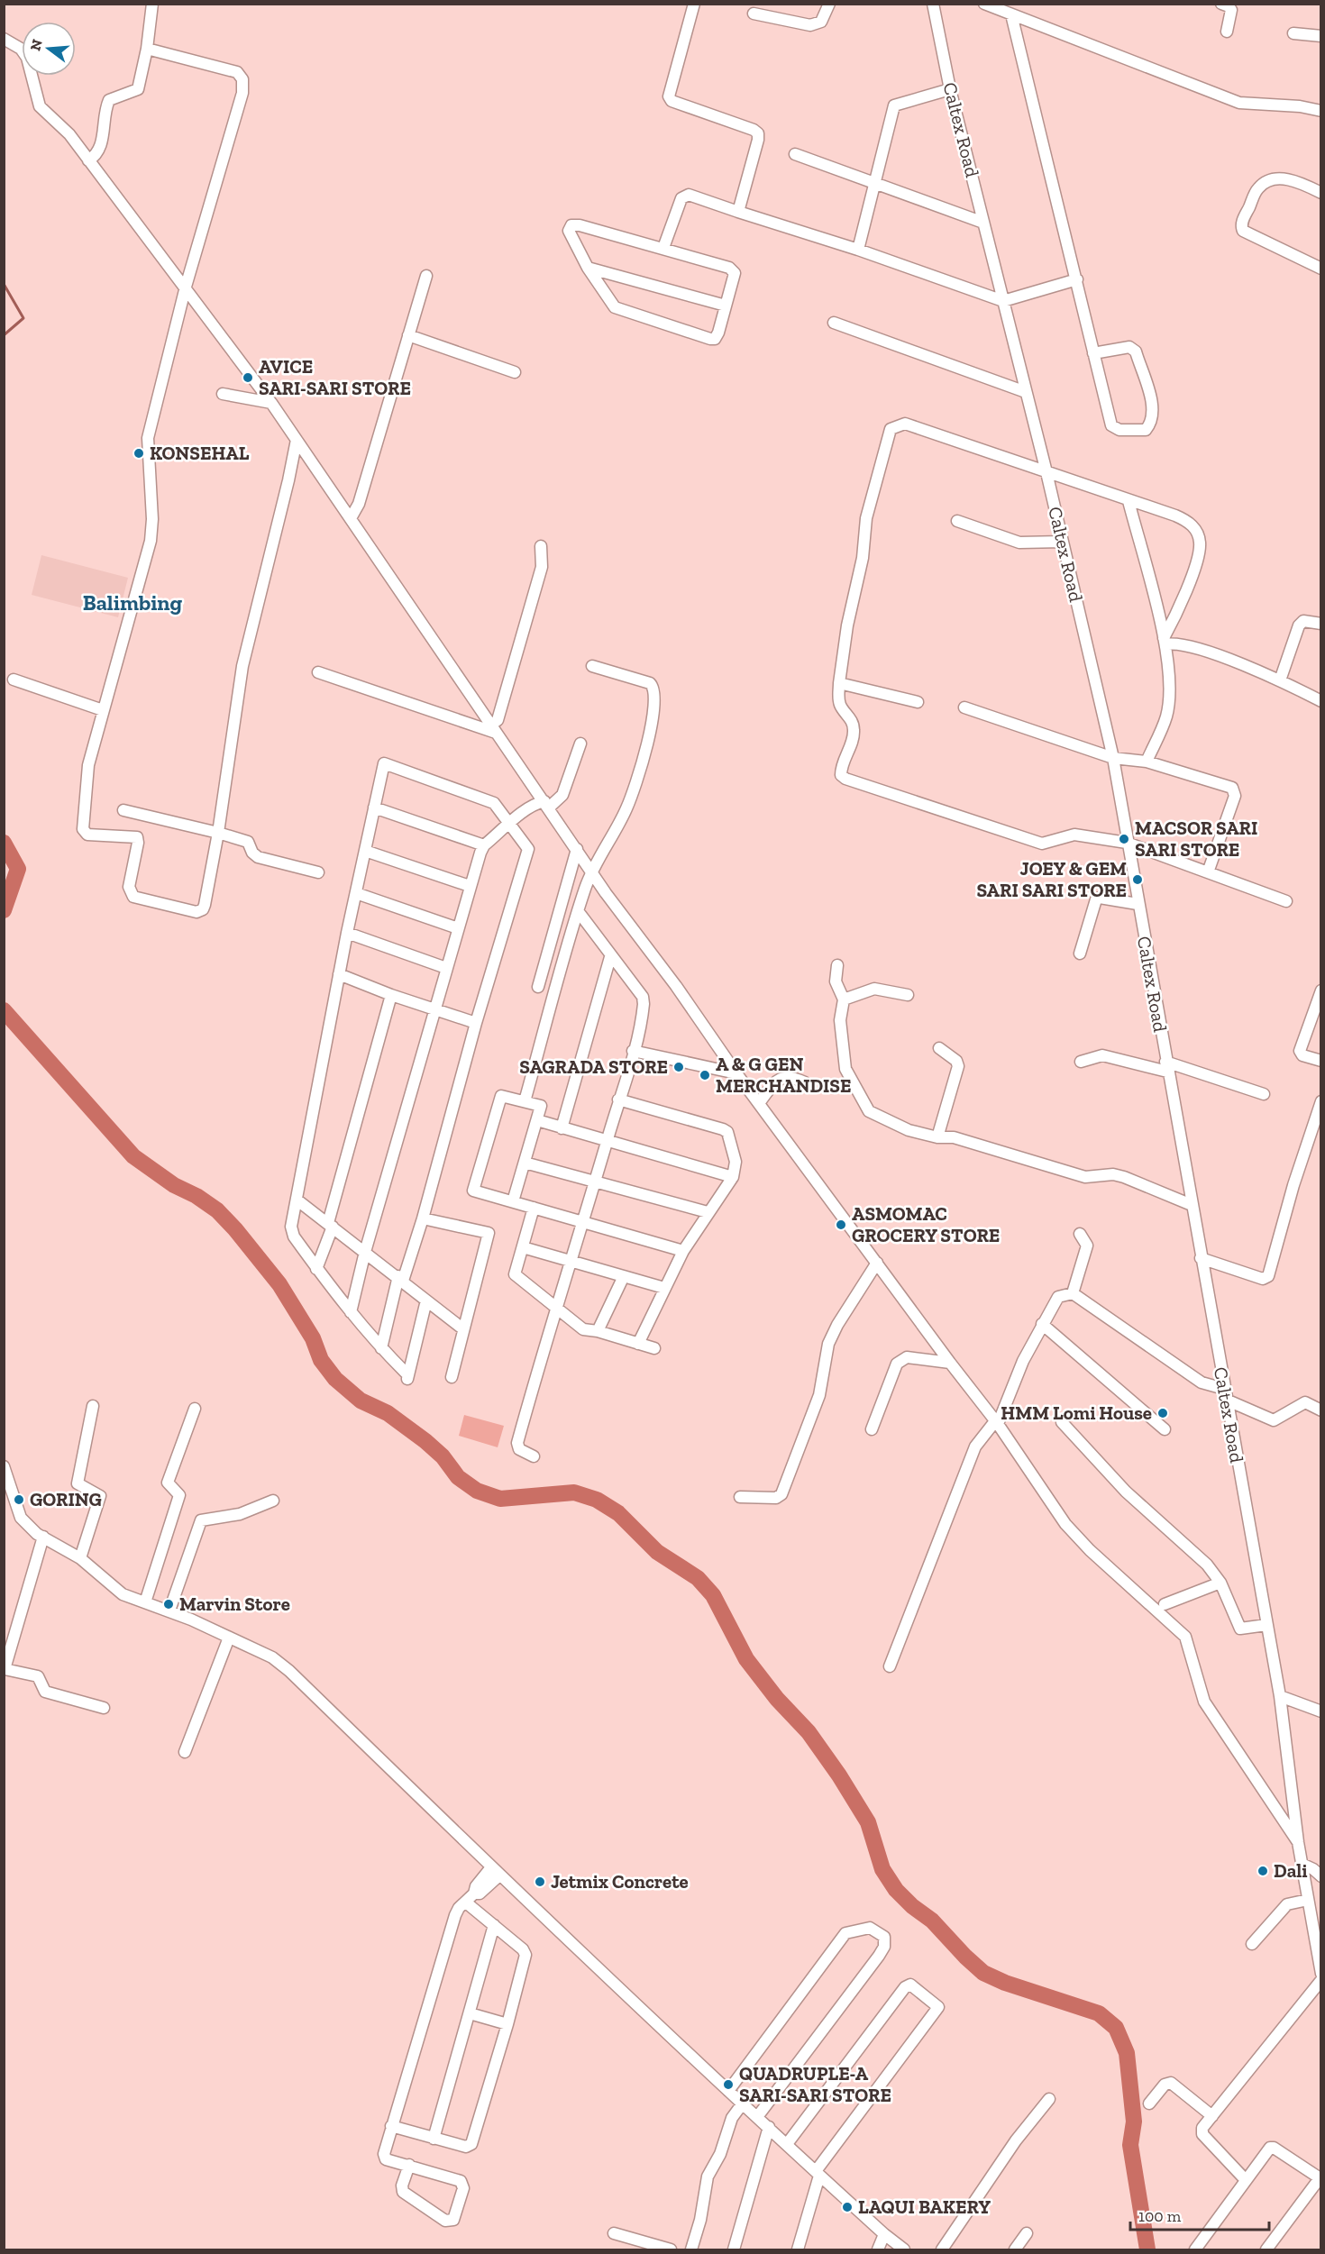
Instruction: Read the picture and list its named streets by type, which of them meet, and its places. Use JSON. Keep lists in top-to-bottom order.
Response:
{
  "streets": {
    "street": ["Caltex Road"]
  },
  "districts": ["Balimbing"],
  "places": [
    "AVICE SARI-SARI STORE",
    "KONSEHAL",
    "MACSOR SARI SARI STORE",
    "JOEY & GEM SARI SARI STORE",
    "SAGRADA STORE",
    "A & G GEN MERCHANDISE",
    "ASMOMAC GROCERY STORE",
    "HMM Lomi House",
    "GORING",
    "Marvin Store",
    "Dali",
    "Jetmix Concrete",
    "QUADRUPLE-A SARI-SARI STORE",
    "LAQUI BAKERY"
  ],
  "scale_bar": "100 m",
  "north": "left"
}
